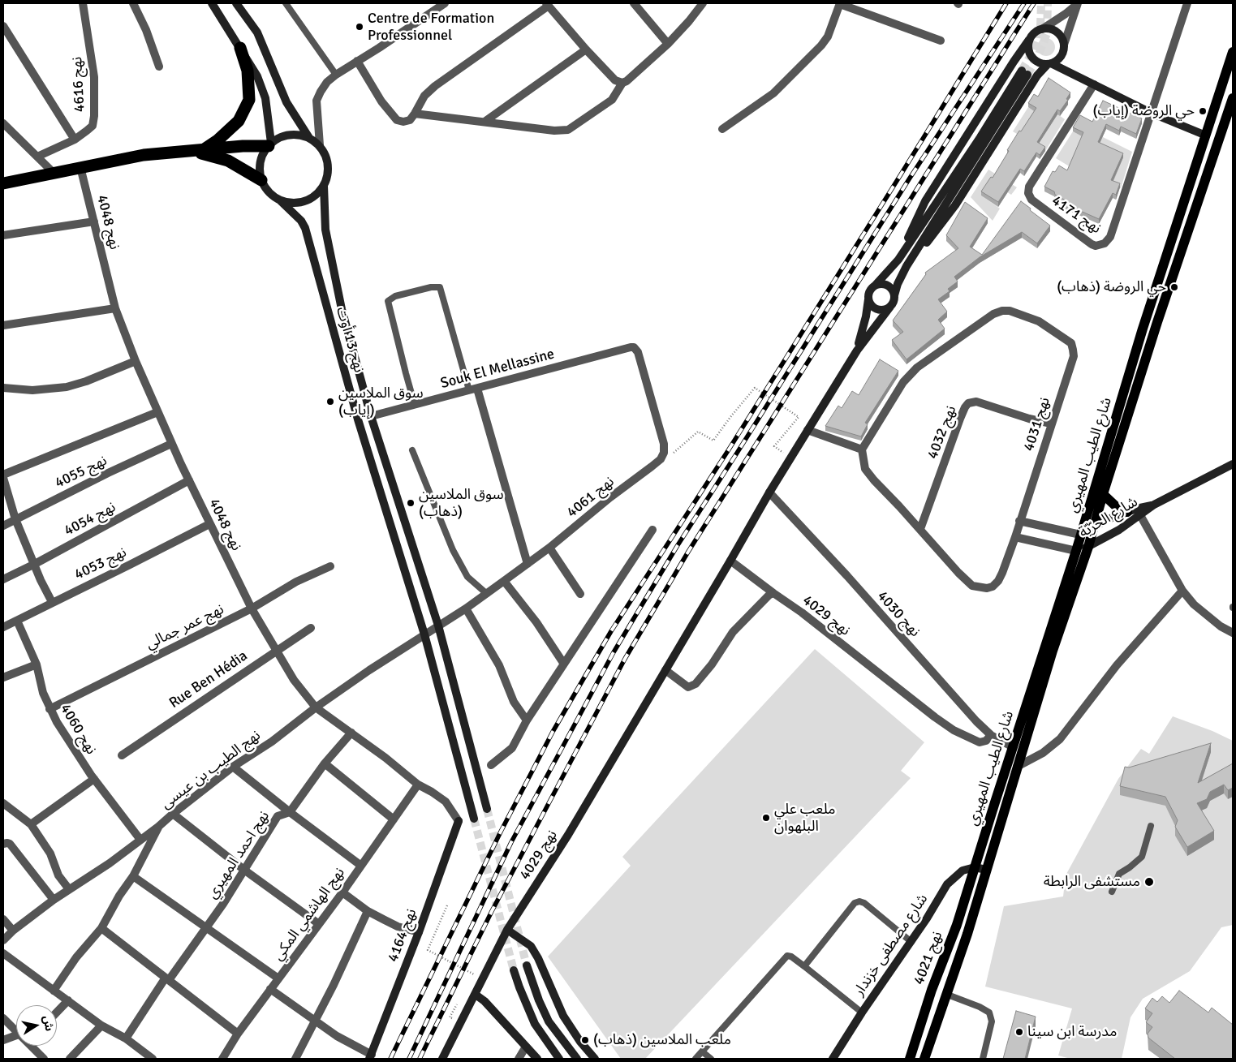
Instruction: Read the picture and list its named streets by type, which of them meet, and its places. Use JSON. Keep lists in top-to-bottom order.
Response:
{
  "streets": {
    "main road": ["شارع الطيب المهيري", "نهج 4021"],
    "street": [
      "نهج 4616",
      "نهج 4171",
      "نهج 4048",
      "نهج 13 أوت",
      "Souk El Mellassine",
      "نهج 4031",
      "نهج 4032",
      "نهج 4055",
      "نهج 4061",
      "شارع الحرّيّة",
      "نهج 4054",
      "نهج 4053",
      "نهج 4030",
      "نهج 4029",
      "نهج عمر جمالي",
      "Rue Ben Hédia",
      "نهج 4060",
      "نهج الطيب بن عيسى",
      "نهج احمد المهيري",
      "نهج الهاشمي المكي",
      "نهج 4164",
      "شارع مصطفى خزندار"
    ]
  },
  "crossings": [
    ["نهج 4048", "نهج 4055"],
    ["نهج 4048", "نهج 4054"],
    ["نهج 4048", "نهج 4053"],
    ["نهج 4048", "نهج عمر جمالي"],
    ["نهج 4048", "Rue Ben Hédia"],
    ["نهج 4048", "نهج الطيب بن عيسى"],
    ["نهج 4048", "نهج احمد المهيري"],
    ["نهج 4048", "نهج الهاشمي المكي"],
    ["نهج 4048", "نهج 4164"],
    ["نهج 13 أوت", "Souk El Mellassine"],
    ["نهج 13 أوت", "نهج 4061"],
    ["نهج 13 أوت", "نهج الطيب بن عيسى"],
    ["Souk El Mellassine", "نهج 4061"],
    ["نهج 4031", "نهج 4032"],
    ["شارع الطيب المهيري", "شارع الحرّيّة"],
    ["شارع الطيب المهيري", "نهج 4030"],
    ["شارع الطيب المهيري", "شارع مصطفى خزندار"],
    ["شارع الطيب المهيري", "نهج 4021"],
    ["نهج 4061", "نهج الطيب بن عيسى"],
    ["نهج 4053", "نهج 4060"],
    ["نهج 4030", "نهج 4029"],
    ["نهج عمر جمالي", "نهج 4060"],
    ["نهج 4060", "نهج الطيب بن عيسى"],
    ["شارع مصطفى خزندار", "نهج 4021"]
  ],
  "places": [
    "Centre de Formation Professionnel",
    "حي الروضة (إياب)",
    "حي الروضة (ذهاب)",
    "سوق الملاسين (إياب)",
    "سوق الملاسين (ذهاب)",
    "ملعب علي البلهوان",
    "مستشفى الرابطة",
    "مدرسة ابن سينا",
    "ملعب الملاسين (ذهاب)"
  ],
  "north": "right"
}
